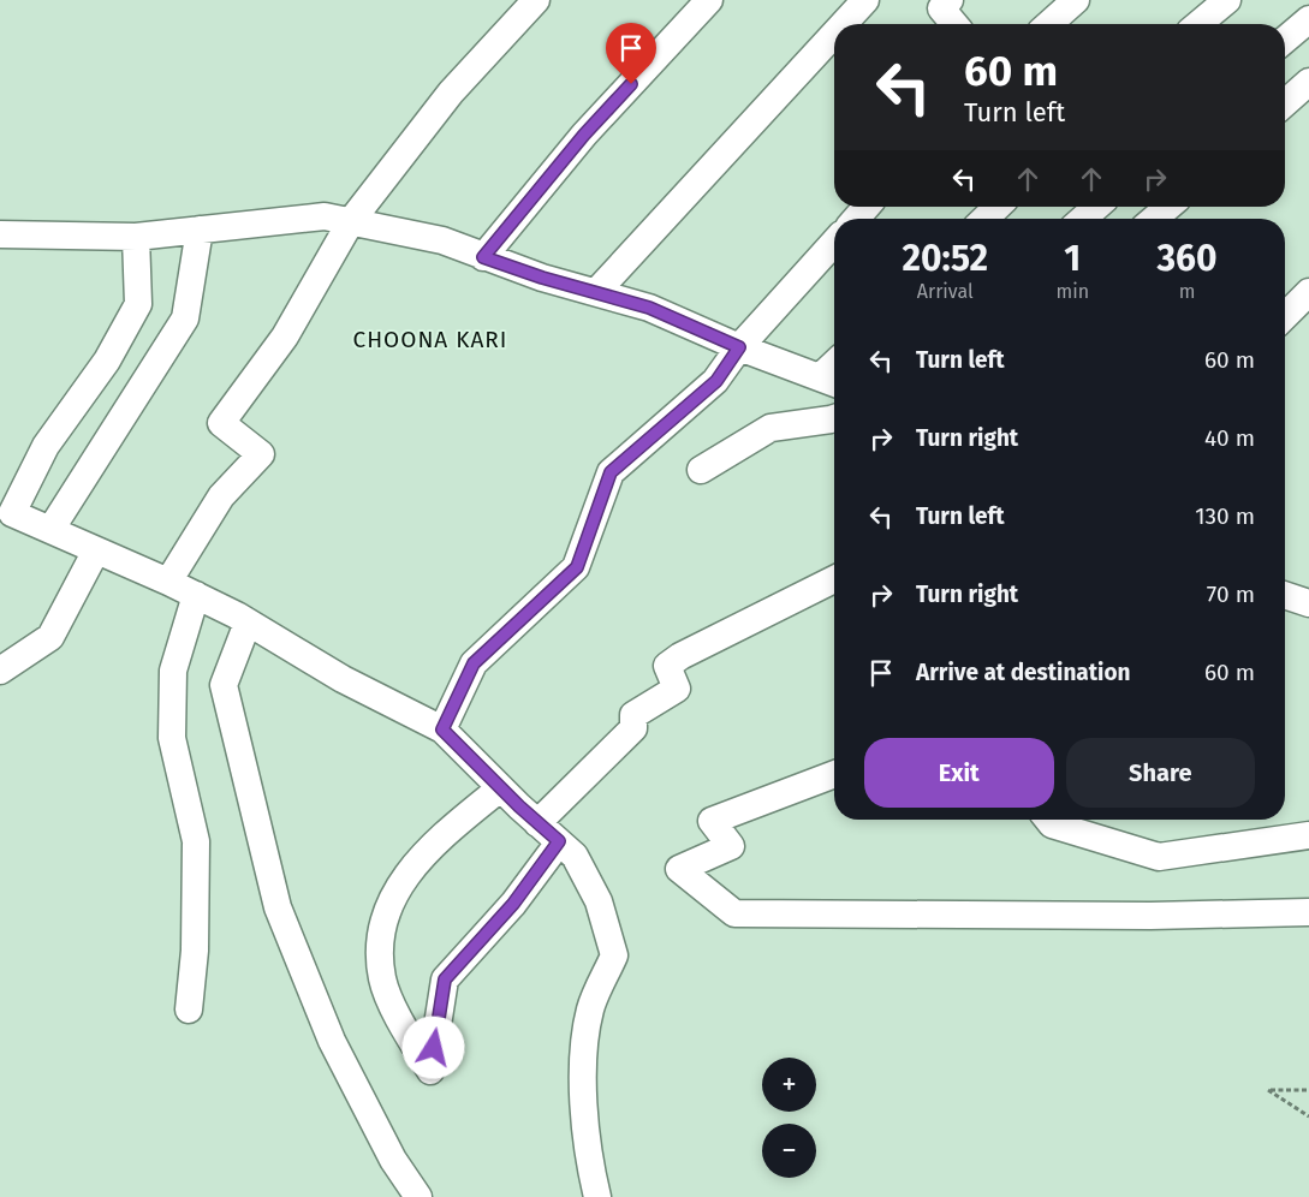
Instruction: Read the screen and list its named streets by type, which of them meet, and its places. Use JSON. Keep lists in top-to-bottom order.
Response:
{
  "districts": ["CHOONA KARI"],
  "page": {
    "turn": ["60 m", "Turn left"],
    "eta": [
      "20:52",
      "Arrival",
      "1",
      "min",
      "360",
      "m"
    ],
    "list": [
      {
        "name": "Turn left",
        "value": "60 m"
      },
      {
        "name": "Turn right",
        "value": "40 m"
      },
      {
        "name": "Turn left",
        "value": "130 m"
      },
      {
        "name": "Turn right",
        "value": "70 m"
      },
      {
        "name": "Arrive at destination",
        "value": "60 m"
      }
    ],
    "buttons": ["Exit", "Share"],
    "map_buttons": ["+", "−"]
  }
}
